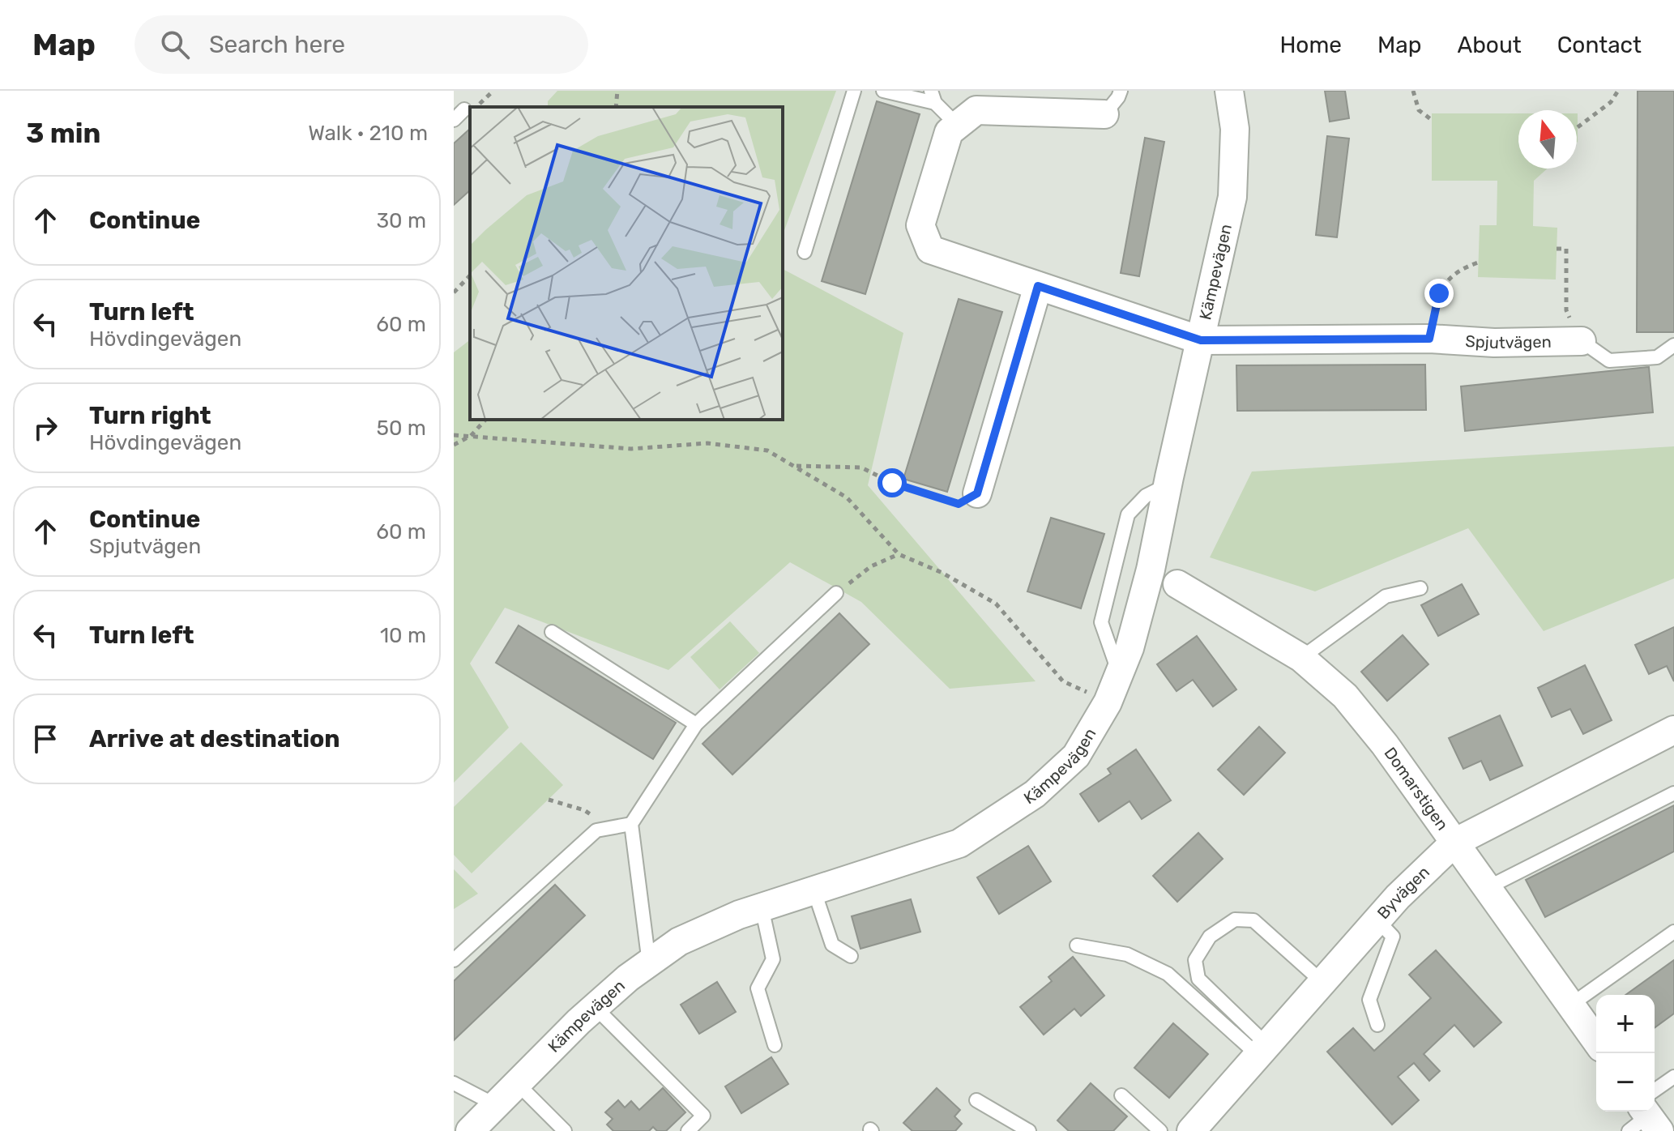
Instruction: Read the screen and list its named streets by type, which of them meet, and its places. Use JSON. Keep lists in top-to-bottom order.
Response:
{
  "streets": {
    "street": [
      "Kämpevägen",
      "Spjutvägen",
      "Domarstigen",
      "Byvägen"
    ]
  },
  "crossings": [
    ["Kämpevägen", "Spjutvägen"],
    ["Domarstigen", "Byvägen"]
  ],
  "north": "top",
  "page": {
    "header": "Map",
    "search": "Search here",
    "nav": [
      "Home",
      "Map",
      "About",
      "Contact"
    ],
    "heading": ["3 min", "Walk · 210 m"],
    "list": [
      ["Continue", "30 m"],
      ["Turn left", "Hövdingevägen", "60 m"],
      ["Turn right", "Hövdingevägen", "50 m"],
      ["Continue", "Spjutvägen", "60 m"],
      ["Turn left", "10 m"],
      "Arrive at destination"
    ],
    "map_buttons": ["+", "−"]
  }
}
